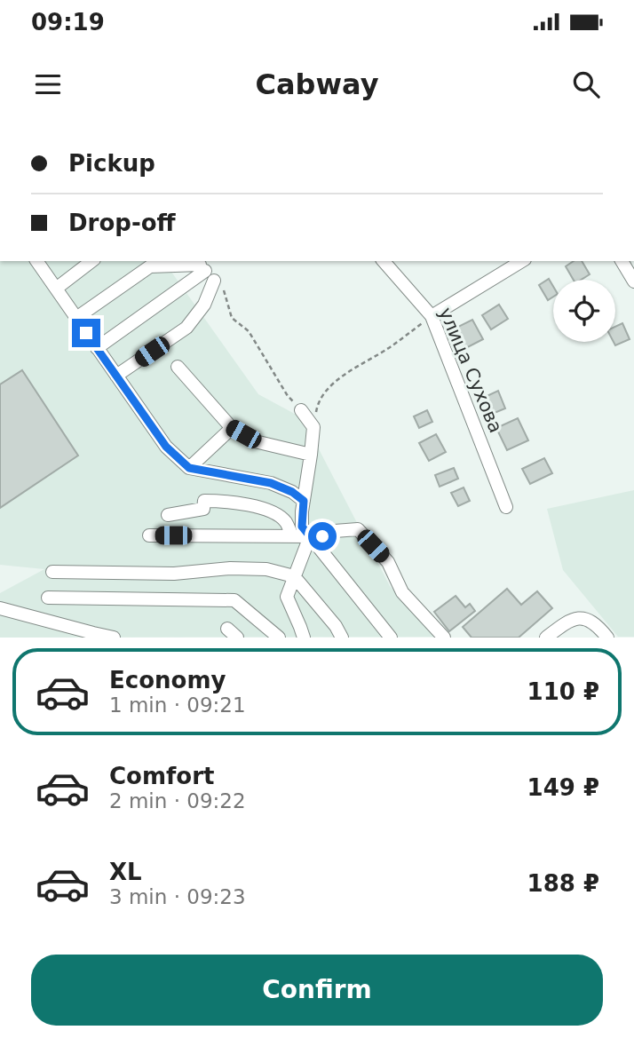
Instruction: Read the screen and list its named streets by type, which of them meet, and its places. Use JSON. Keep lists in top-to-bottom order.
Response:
{
  "streets": {
    "street": ["улица Сухова"]
  },
  "page": {
    "status": "09:19",
    "header": "Cabway",
    "banner": ["Pickup", "Drop-off"],
    "list": [
      {
        "name": "Economy",
        "note": "1 min · 09:21",
        "value": "110 ₽"
      },
      {
        "name": "Comfort",
        "note": "2 min · 09:22",
        "value": "149 ₽"
      },
      {
        "name": "XL",
        "note": "3 min · 09:23",
        "value": "188 ₽"
      }
    ],
    "buttons": "Confirm"
  }
}
